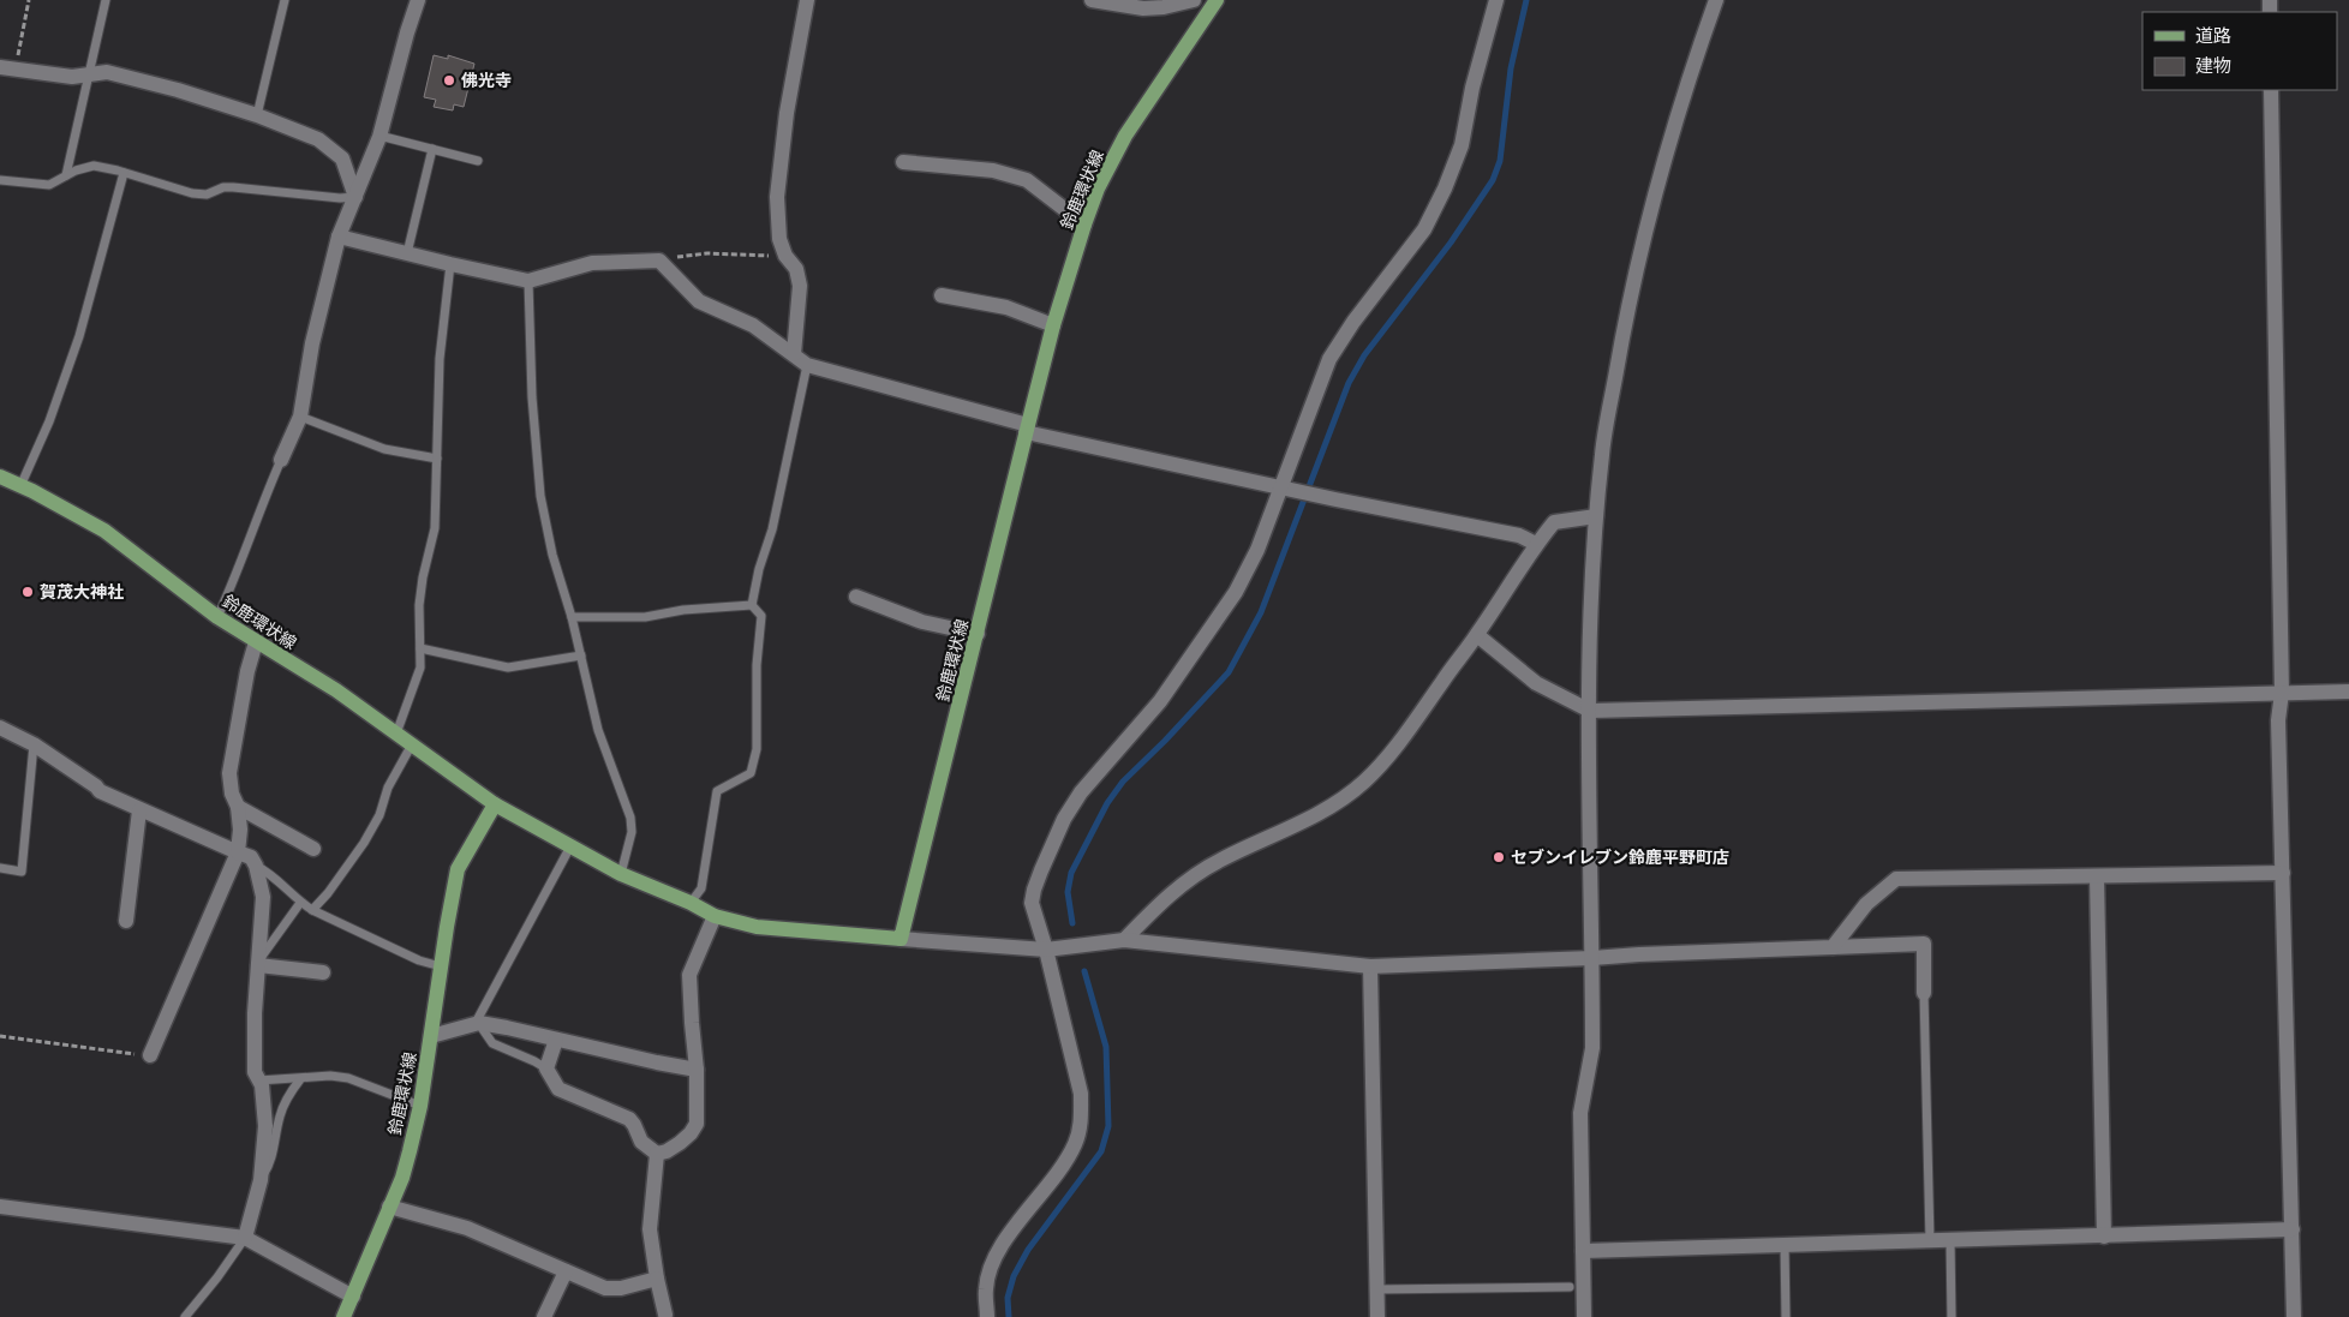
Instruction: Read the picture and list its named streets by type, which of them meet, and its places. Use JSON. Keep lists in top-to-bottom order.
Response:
{
  "streets": {
    "main road": ["鈴鹿環状線"]
  },
  "places": ["佛光寺", "賀茂大神社", "セブンイレブン鈴鹿平野町店"],
  "legend": ["道路", "建物"]
}
